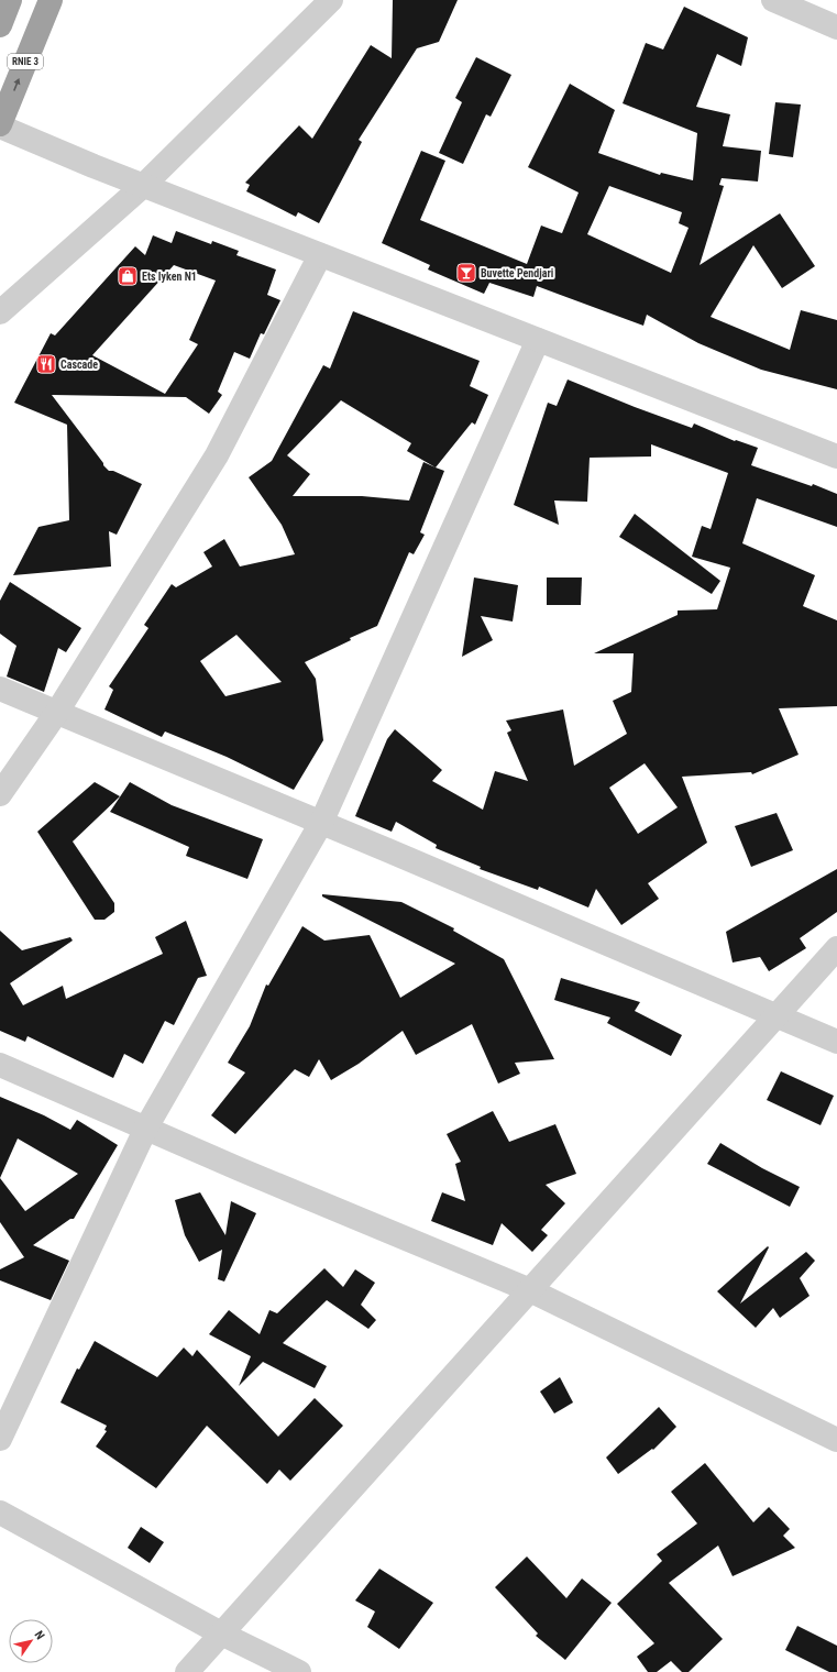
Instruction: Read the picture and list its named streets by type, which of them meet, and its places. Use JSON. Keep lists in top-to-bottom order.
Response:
{
  "streets": {
    "highway": ["RNIE 3"]
  },
  "places": {
    "bar": ["Buvette Pendjari"],
    "shop": ["Ets Iyken N1"],
    "restaurant": ["Cascade"]
  },
  "north": "top right"
}
